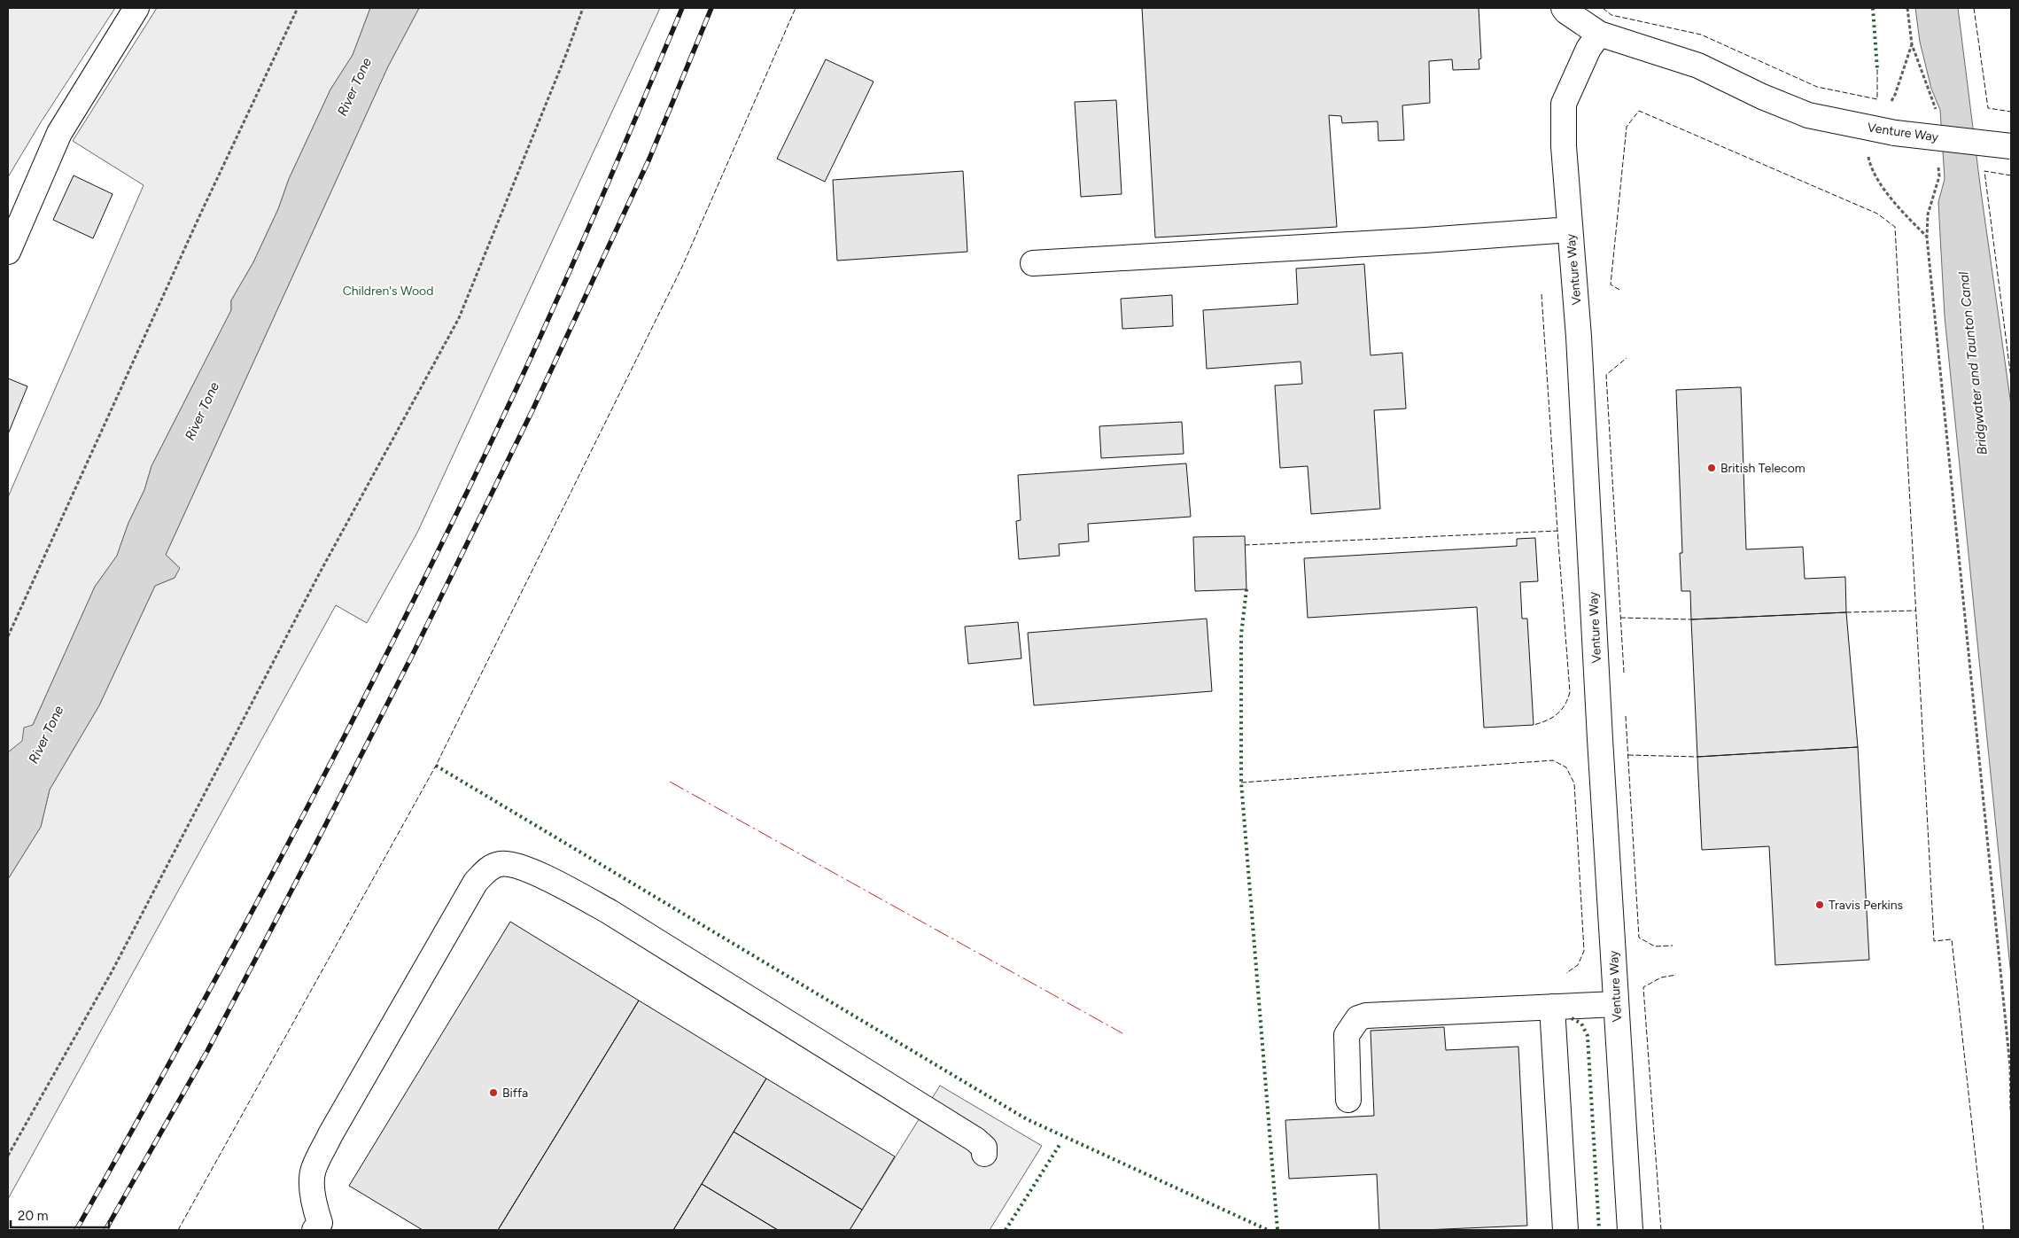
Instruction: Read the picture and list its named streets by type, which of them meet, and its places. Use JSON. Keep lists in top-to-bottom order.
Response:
{
  "streets": {
    "street": ["Venture Way"]
  },
  "water": ["River Tone", "Bridgwater and Taunton Canal"],
  "parks": ["Children's Wood"],
  "places": ["British Telecom", "Travis Perkins", "Biffa"],
  "scale_bar": "20 m"
}
